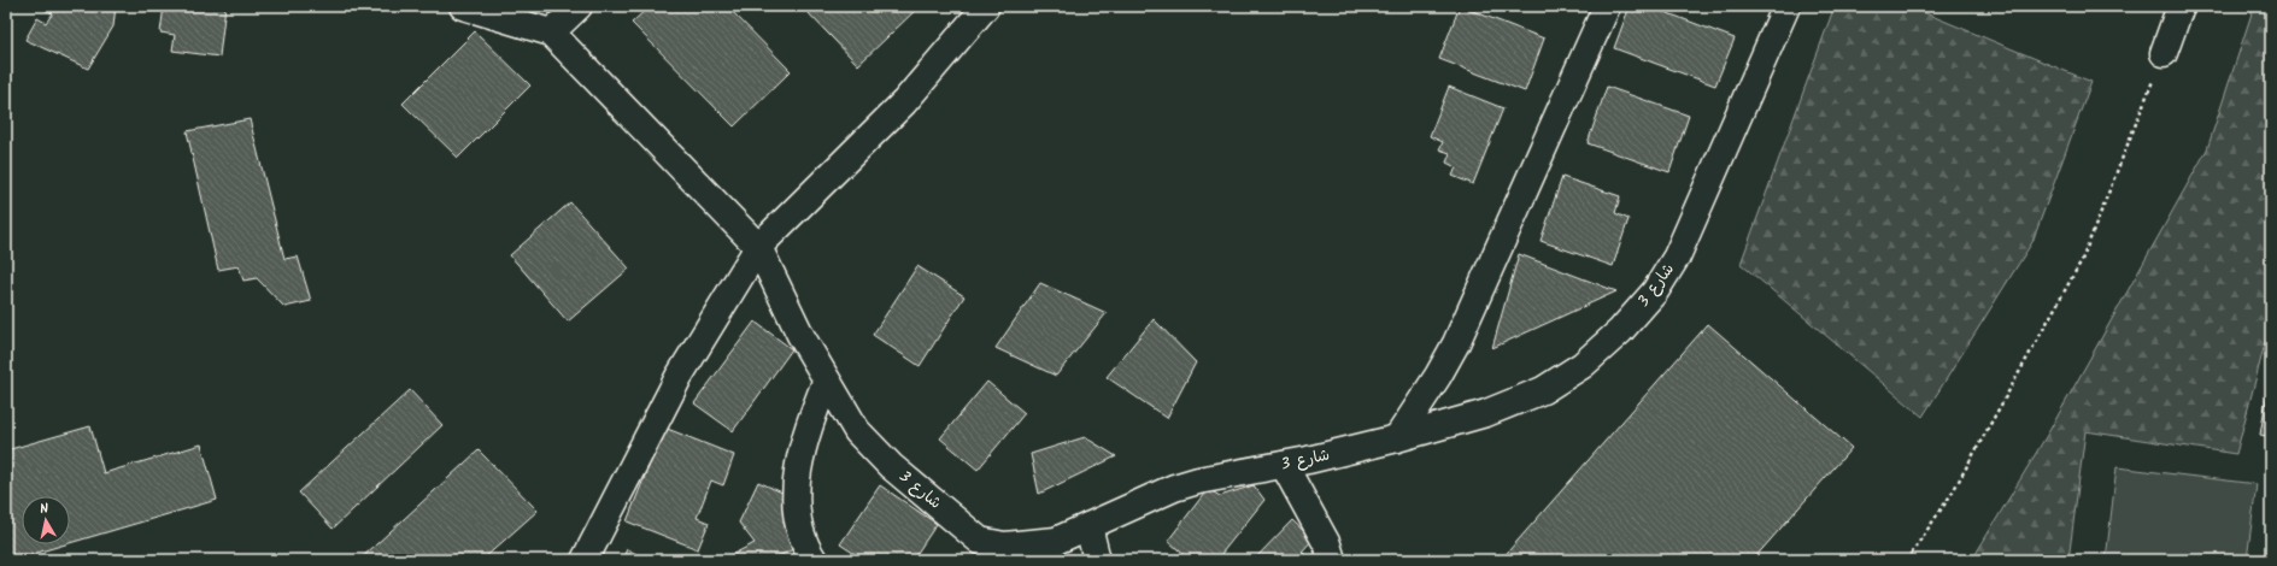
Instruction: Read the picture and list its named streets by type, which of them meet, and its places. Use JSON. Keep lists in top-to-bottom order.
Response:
{
  "streets": {
    "street": ["شارع 3"]
  },
  "north": "top"
}
